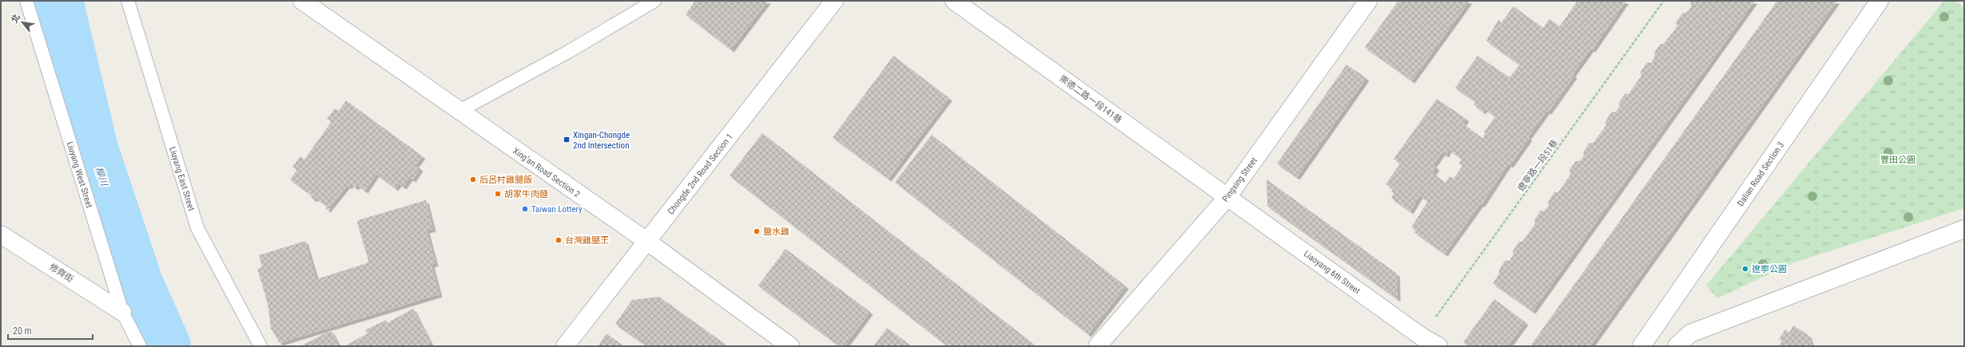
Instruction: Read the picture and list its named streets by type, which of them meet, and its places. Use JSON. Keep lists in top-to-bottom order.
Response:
{
  "streets": {
    "street": [
      "崇德二路一段141巷",
      "Xing’an Road Section 2",
      "Chongde 2nd Road Section 1",
      "Dalian Road Section 3",
      "Pingxing Street",
      "Liaoyang 6th Street",
      "修齊街"
    ],
    "lane": ["Liuyang West Street", "Liuyang East Street"],
    "path": ["遼寧路一段51巷"]
  },
  "crossings": [
    ["崇德二路一段141巷", "Pingxing Street"],
    ["崇德二路一段141巷", "Liaoyang 6th Street"],
    ["遼寧路一段51巷", "Liaoyang 6th Street"],
    ["Xing’an Road Section 2", "Chongde 2nd Road Section 1"],
    ["Liuyang West Street", "修齊街"],
    ["Pingxing Street", "Liaoyang 6th Street"]
  ],
  "water": ["柳川"],
  "parks": ["豐田公園"],
  "places": {
    "transit": ["Xingan-Chongde 2nd Intersection"],
    "other": [
      "后呂村雞腿飯",
      "胡家牛肉麵",
      "Taiwan Lottery",
      "鹽水雞",
      "台灣雞腿王",
      "遼寧公園"
    ]
  },
  "scale_bar": "20 m",
  "north": "top left"
}
